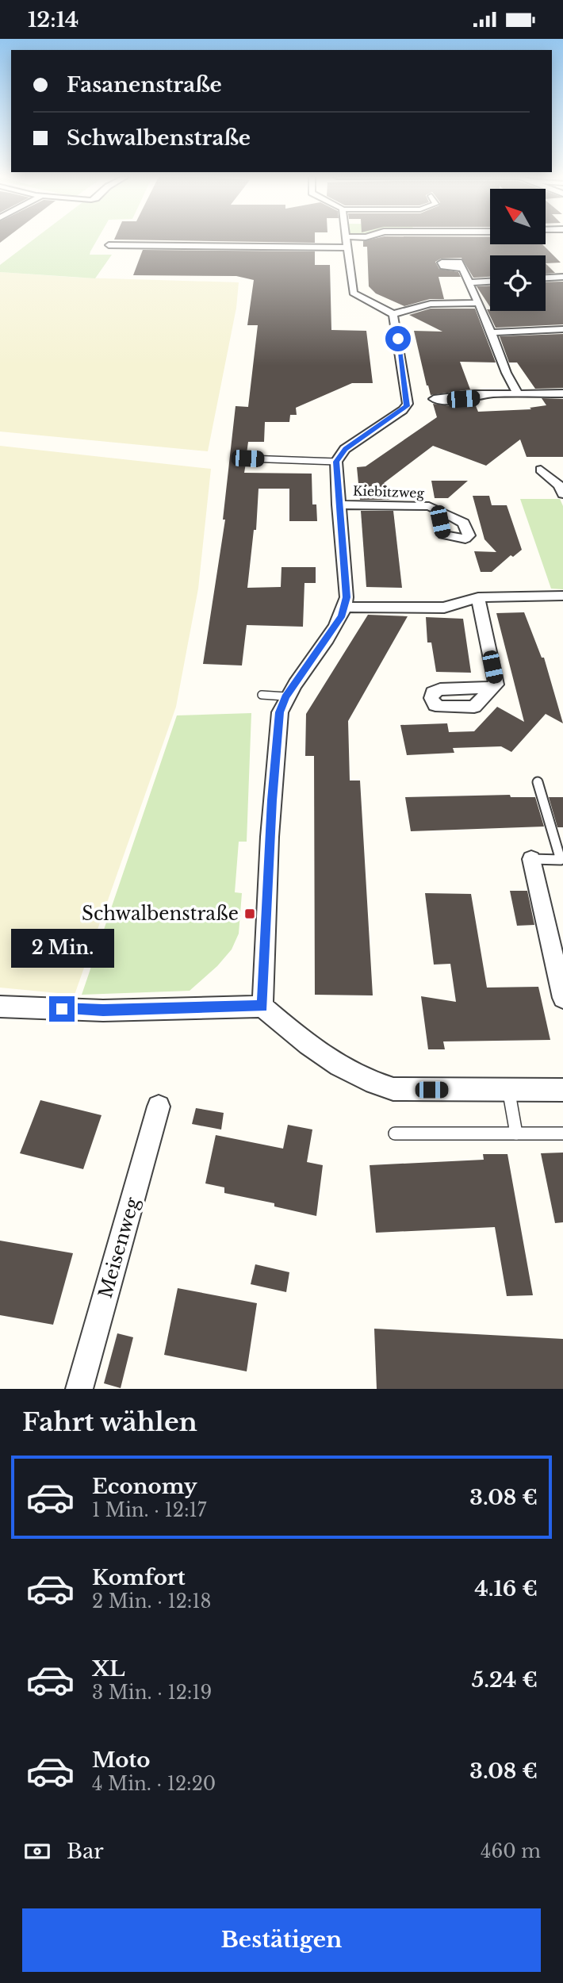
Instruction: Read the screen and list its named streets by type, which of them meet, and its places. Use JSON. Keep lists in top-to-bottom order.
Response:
{
  "streets": {
    "street": ["Kiebitzweg", "Meisenweg"]
  },
  "places": {
    "transit": ["Schwalbenstraße"]
  },
  "north": "top left",
  "page": {
    "status": "12:14",
    "banner": ["Fasanenstraße", "Schwalbenstraße"],
    "bubble": "2 Min.",
    "heading": "Fahrt wählen",
    "list": [
      {
        "name": "Economy",
        "note": "1 Min. · 12:17",
        "value": "3.08 €"
      },
      {
        "name": "Komfort",
        "note": "2 Min. · 12:18",
        "value": "4.16 €"
      },
      {
        "name": "XL",
        "note": "3 Min. · 12:19",
        "value": "5.24 €"
      },
      {
        "name": "Moto",
        "note": "4 Min. · 12:20",
        "value": "3.08 €"
      }
    ],
    "pay": ["Bar", "460 m"],
    "buttons": "Bestätigen"
  }
}
